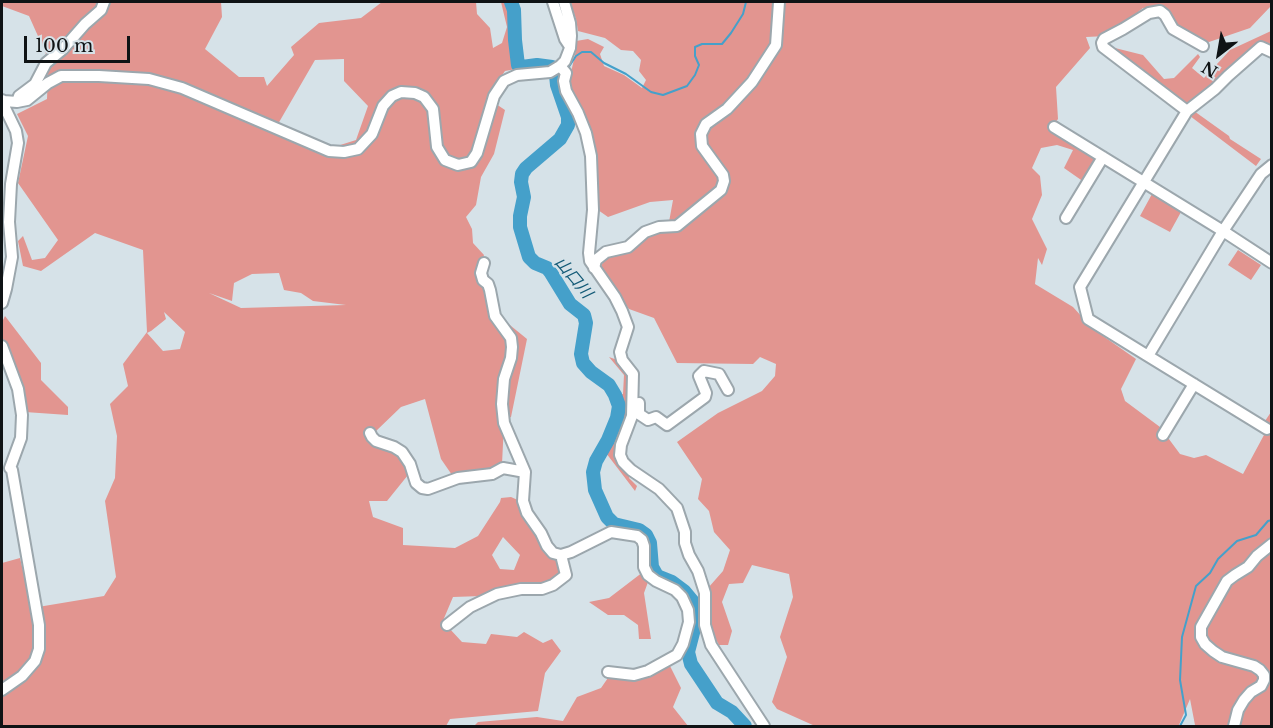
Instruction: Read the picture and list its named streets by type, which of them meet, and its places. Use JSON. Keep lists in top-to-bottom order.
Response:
{
  "water": ["山口川"],
  "scale_bar": "100 m",
  "north": "bottom left"
}
